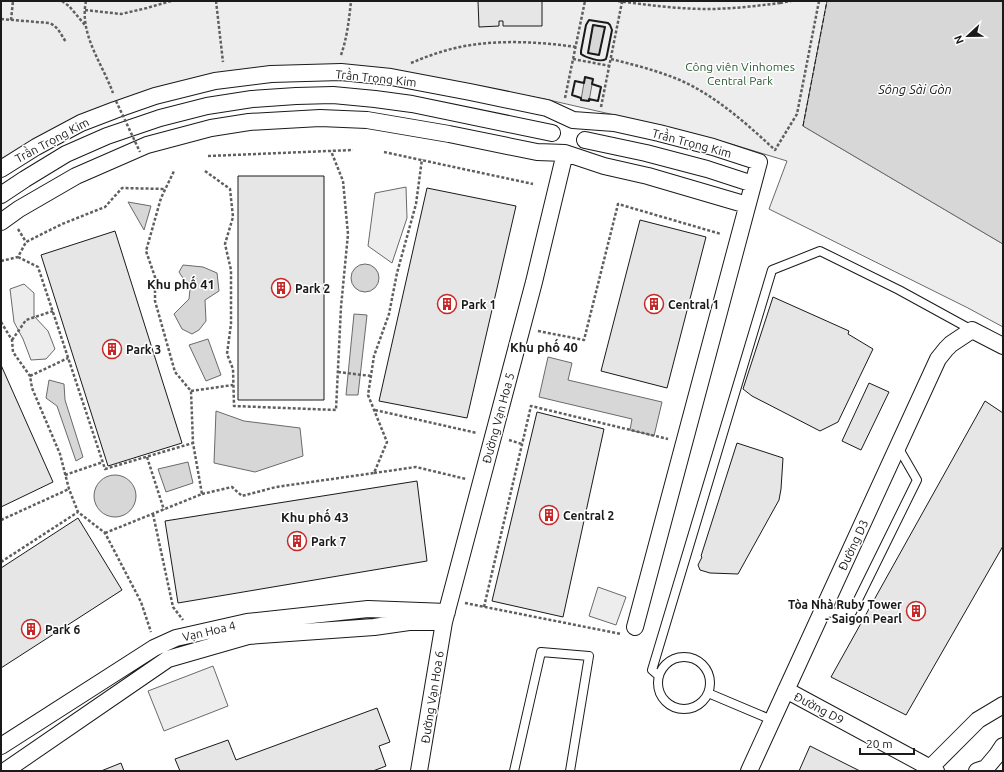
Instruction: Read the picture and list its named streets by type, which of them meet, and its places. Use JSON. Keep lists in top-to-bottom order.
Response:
{
  "streets": {
    "street": [
      "Trần Trọng Kim",
      "Đường Vạn Hoa 5",
      "Đường D3",
      "Vạn Hoa 4",
      "Đường Vạn Hoa 6",
      "Đường D9"
    ]
  },
  "crossings": [
    ["Trần Trọng Kim", "Đường Vạn Hoa 5"],
    ["Đường Vạn Hoa 5", "Vạn Hoa 4"],
    ["Đường Vạn Hoa 5", "Đường Vạn Hoa 6"],
    ["Đường D3", "Đường D9"],
    ["Vạn Hoa 4", "Đường Vạn Hoa 6"]
  ],
  "districts": ["Khu phố 41", "Khu phố 40", "Khu phố 43"],
  "water": ["Sông Sài Gòn"],
  "parks": ["Công viên Vinhomes Central Park"],
  "places": {
    "building": [
      "Park 2",
      "Park 1",
      "Central 1",
      "Park 3",
      "Central 2",
      "Park 7",
      "Tòa Nhà Ruby Tower - Saigon Pearl",
      "Park 6"
    ]
  },
  "scale_bar": "20 m",
  "north": "left"
}
